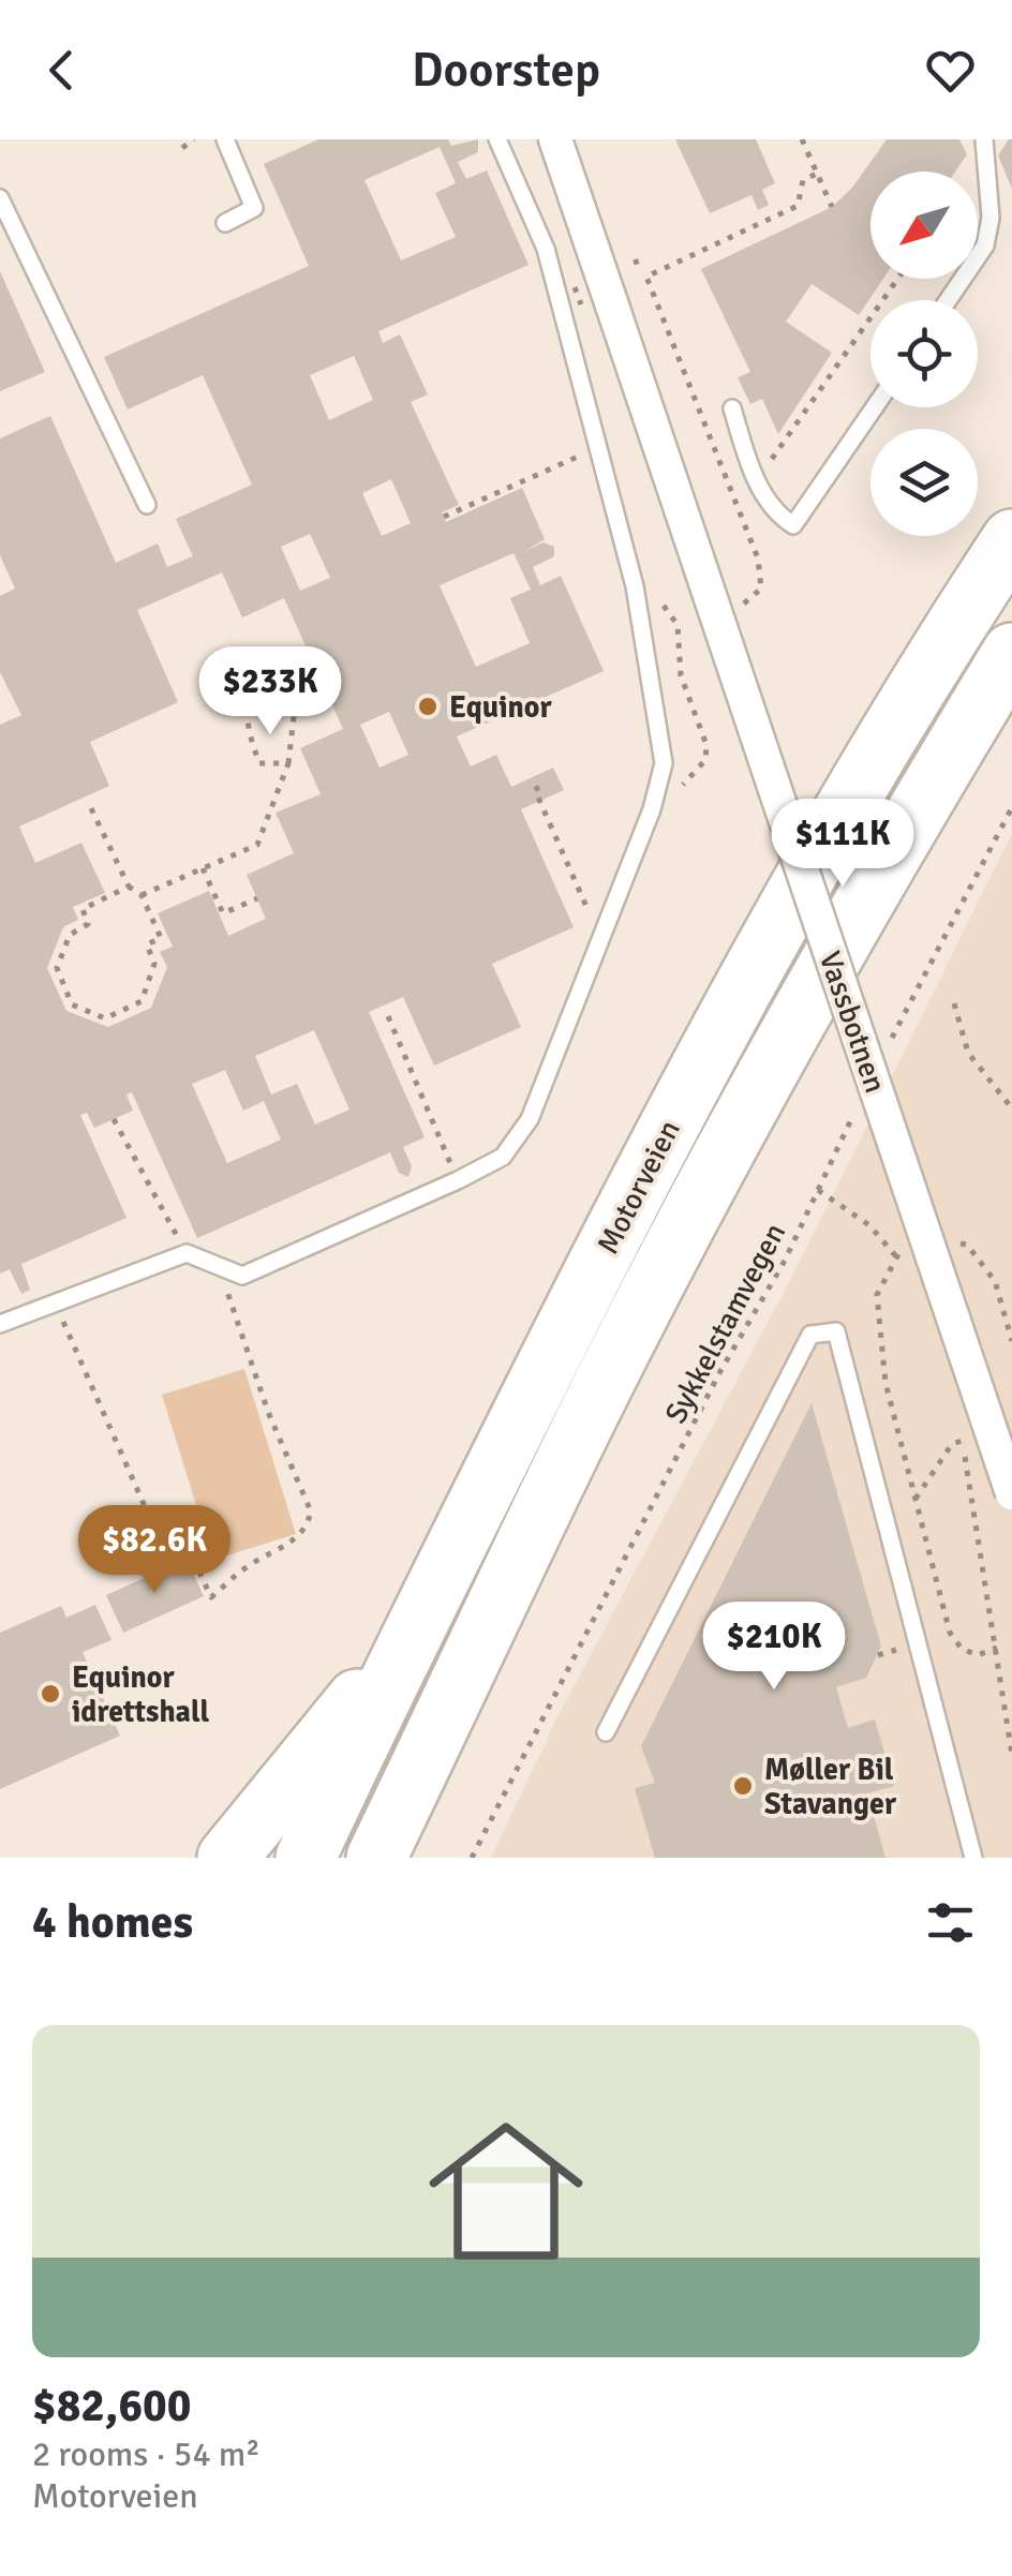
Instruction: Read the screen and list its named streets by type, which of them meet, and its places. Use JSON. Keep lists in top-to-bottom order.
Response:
{
  "streets": {
    "highway": ["Motorveien"],
    "street": ["Vassbotnen"],
    "path": ["Sykkelstamvegen"]
  },
  "places": ["Equinor", "Equinor idrettshall", "Møller Bil Stavanger"],
  "north": "bottom left",
  "page": {
    "header": "Doorstep",
    "price": [
      "$233K",
      "$111K",
      "$82.6K",
      "$210K"
    ],
    "heading": "4 homes",
    "list": [
      {
        "name": "$82,600",
        "note": "2 rooms · 54 m² · Motorveien"
      }
    ]
  }
}
